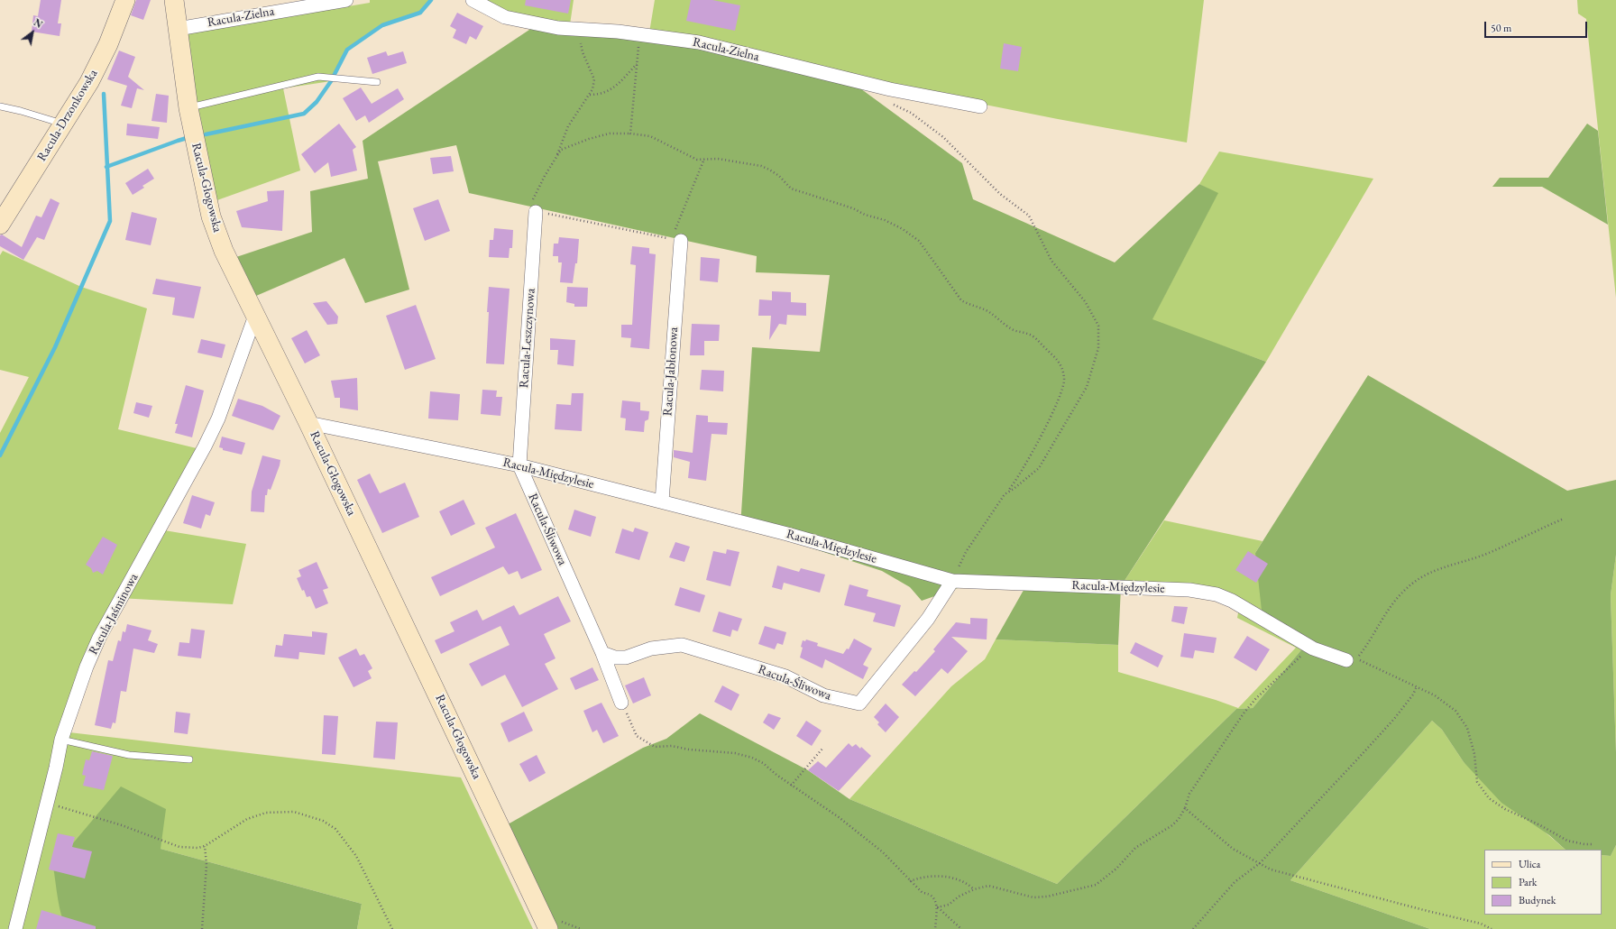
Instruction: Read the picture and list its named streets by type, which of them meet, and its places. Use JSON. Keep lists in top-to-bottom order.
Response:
{
  "streets": {
    "street": [
      "Racula-Zielna",
      "Racula-Drzonkowska",
      "Racula-Głogowska",
      "Racula-Leszczynowa",
      "Racula-Jabłonowa",
      "Racula-Międzylesie",
      "Racula-Śliwowa",
      "Racula-Jaśminowa"
    ]
  },
  "crossings": [
    ["Racula-Zielna", "Racula-Głogowska"],
    ["Racula-Głogowska", "Racula-Międzylesie"],
    ["Racula-Głogowska", "Racula-Jaśminowa"],
    ["Racula-Leszczynowa", "Racula-Międzylesie"],
    ["Racula-Leszczynowa", "Racula-Śliwowa"],
    ["Racula-Jabłonowa", "Racula-Międzylesie"],
    ["Racula-Międzylesie", "Racula-Śliwowa"]
  ],
  "legend": ["Ulica", "Park", "Budynek"],
  "scale_bar": "50 m",
  "north": "top right"
}
